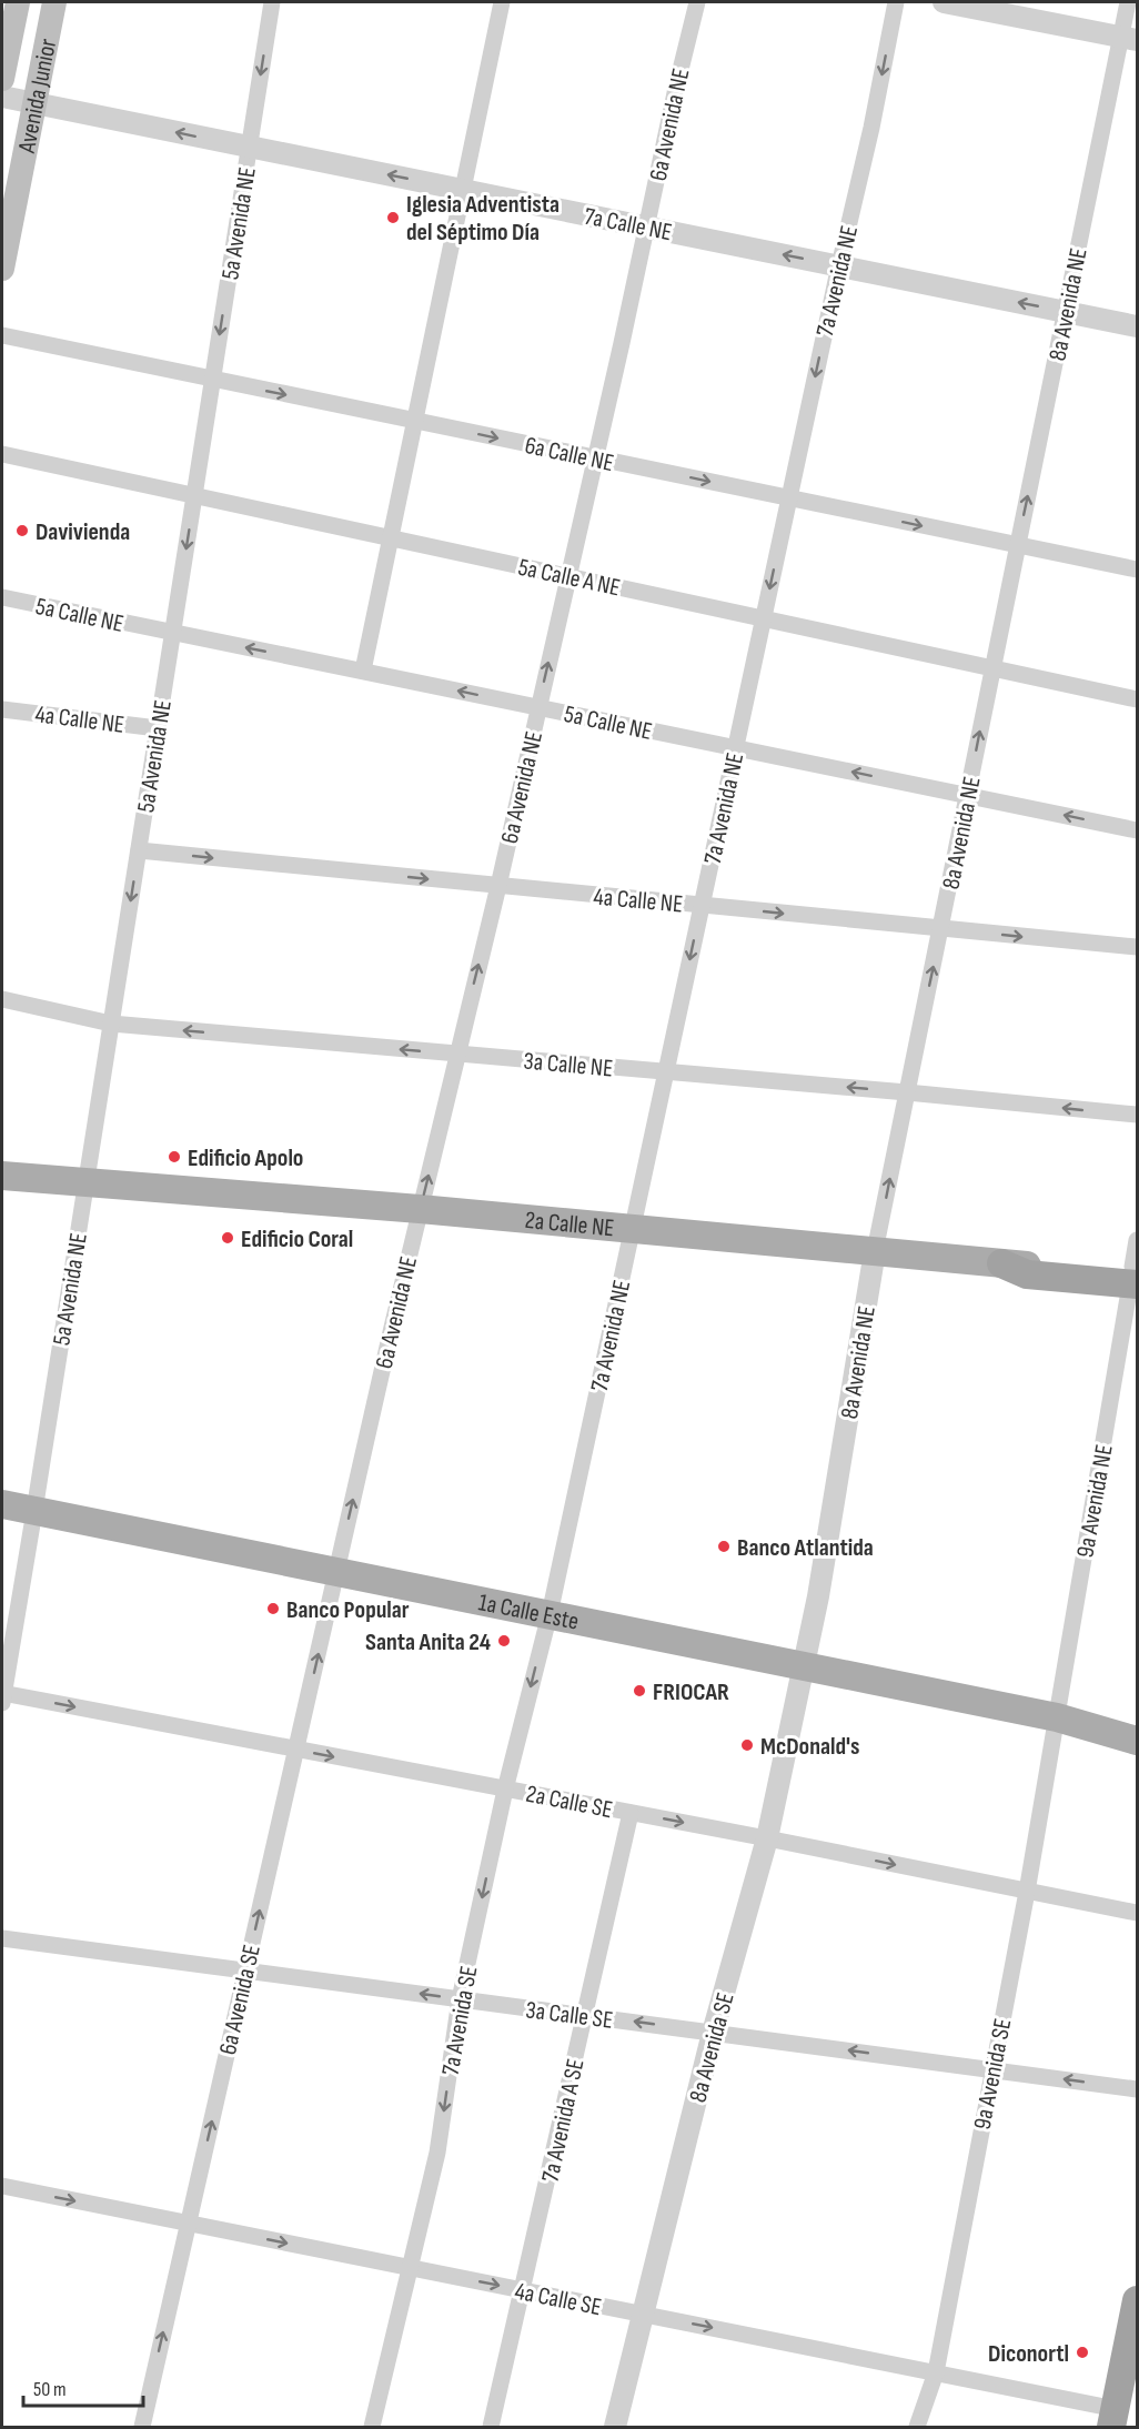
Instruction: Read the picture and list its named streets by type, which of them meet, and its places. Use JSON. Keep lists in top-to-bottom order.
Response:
{
  "streets": {
    "main road": ["Avenida Junior", "2a Calle NE", "1a Calle Este"],
    "street": [
      "6a Avenida NE",
      "5a Avenida NE",
      "7a Calle NE",
      "7a Avenida NE",
      "8a Avenida NE",
      "6a Calle NE",
      "5a Calle A NE",
      "5a Calle NE",
      "4a Calle NE",
      "3a Calle NE",
      "9a Avenida NE",
      "2a Calle SE",
      "6a Avenida SE",
      "3a Calle SE",
      "7a Avenida SE",
      "8a Avenida SE",
      "9a Avenida SE",
      "7a Avenida A SE",
      "4a Calle SE"
    ]
  },
  "crossings": [
    ["Avenida Junior", "7a Calle NE"],
    ["6a Avenida NE", "7a Calle NE"],
    ["6a Avenida NE", "6a Calle NE"],
    ["6a Avenida NE", "5a Calle A NE"],
    ["6a Avenida NE", "5a Calle NE"],
    ["6a Avenida NE", "4a Calle NE"],
    ["6a Avenida NE", "3a Calle NE"],
    ["6a Avenida NE", "2a Calle NE"],
    ["6a Avenida NE", "1a Calle Este"],
    ["6a Avenida NE", "6a Avenida SE"],
    ["5a Avenida NE", "7a Calle NE"],
    ["5a Avenida NE", "6a Calle NE"],
    ["5a Avenida NE", "5a Calle A NE"],
    ["5a Avenida NE", "5a Calle NE"],
    ["5a Avenida NE", "4a Calle NE"],
    ["5a Avenida NE", "3a Calle NE"],
    ["5a Avenida NE", "2a Calle NE"],
    ["5a Avenida NE", "1a Calle Este"],
    ["5a Avenida NE", "2a Calle SE"],
    ["7a Calle NE", "7a Avenida NE"],
    ["7a Calle NE", "8a Avenida NE"],
    ["7a Avenida NE", "6a Calle NE"],
    ["7a Avenida NE", "5a Calle A NE"],
    ["7a Avenida NE", "5a Calle NE"],
    ["7a Avenida NE", "4a Calle NE"],
    ["7a Avenida NE", "3a Calle NE"],
    ["7a Avenida NE", "2a Calle NE"],
    ["7a Avenida NE", "1a Calle Este"],
    ["7a Avenida NE", "7a Avenida SE"],
    ["8a Avenida NE", "6a Calle NE"],
    ["8a Avenida NE", "5a Calle A NE"],
    ["8a Avenida NE", "5a Calle NE"],
    ["8a Avenida NE", "4a Calle NE"],
    ["8a Avenida NE", "3a Calle NE"],
    ["8a Avenida NE", "2a Calle NE"],
    ["8a Avenida NE", "1a Calle Este"],
    ["8a Avenida NE", "8a Avenida SE"],
    ["2a Calle NE", "9a Avenida NE"],
    ["9a Avenida NE", "1a Calle Este"],
    ["9a Avenida NE", "9a Avenida SE"],
    ["1a Calle Este", "6a Avenida SE"],
    ["1a Calle Este", "7a Avenida SE"],
    ["1a Calle Este", "8a Avenida SE"],
    ["1a Calle Este", "9a Avenida SE"],
    ["2a Calle SE", "6a Avenida SE"],
    ["2a Calle SE", "7a Avenida SE"],
    ["2a Calle SE", "8a Avenida SE"],
    ["2a Calle SE", "9a Avenida SE"],
    ["2a Calle SE", "7a Avenida A SE"],
    ["6a Avenida SE", "3a Calle SE"],
    ["6a Avenida SE", "4a Calle SE"],
    ["3a Calle SE", "7a Avenida SE"],
    ["3a Calle SE", "8a Avenida SE"],
    ["3a Calle SE", "9a Avenida SE"],
    ["3a Calle SE", "7a Avenida A SE"],
    ["7a Avenida SE", "4a Calle SE"],
    ["8a Avenida SE", "4a Calle SE"],
    ["9a Avenida SE", "4a Calle SE"],
    ["7a Avenida A SE", "4a Calle SE"]
  ],
  "one_way": [
    "6a Avenida NE",
    "5a Avenida NE",
    "7a Calle NE",
    "7a Avenida NE",
    "8a Avenida NE",
    "6a Calle NE",
    "5a Calle NE",
    "4a Calle NE",
    "3a Calle NE",
    "2a Calle SE",
    "6a Avenida SE",
    "3a Calle SE",
    "7a Avenida SE",
    "4a Calle SE"
  ],
  "places": [
    "Iglesia Adventista del Séptimo Día",
    "Davivienda",
    "Edificio Apolo",
    "Edificio Coral",
    "Banco Atlantida",
    "Banco Popular",
    "Santa Anita 24",
    "FRIOCAR",
    "McDonald's",
    "Diconortl"
  ],
  "scale_bar": "50 m"
}
